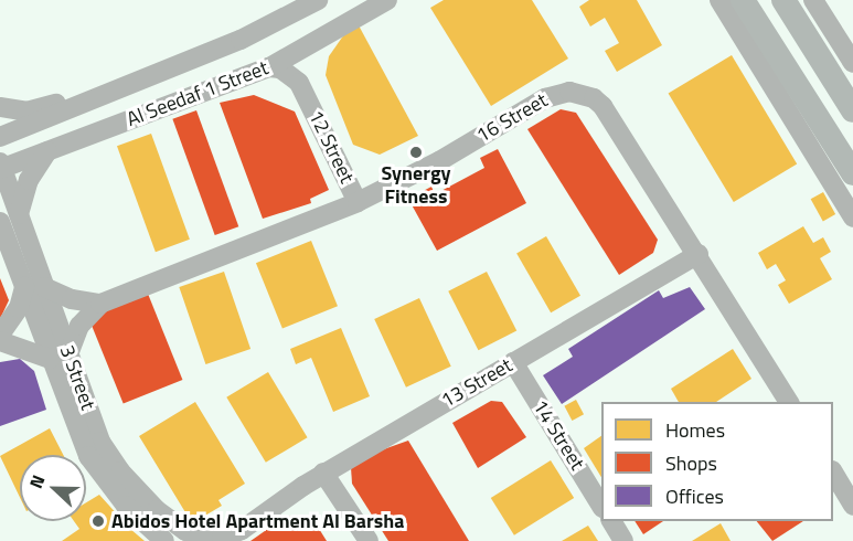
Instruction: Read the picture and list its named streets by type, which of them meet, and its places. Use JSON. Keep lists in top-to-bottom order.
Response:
{
  "streets": {
    "street": [
      "Al Seedaf 1 Street",
      "16 Street",
      "12 Street",
      "3 Street",
      "13 Street",
      "14 Street"
    ]
  },
  "crossings": [
    ["Al Seedaf 1 Street", "12 Street"],
    ["Al Seedaf 1 Street", "3 Street"],
    ["16 Street", "12 Street"],
    ["16 Street", "3 Street"],
    ["16 Street", "13 Street"],
    ["3 Street", "13 Street"],
    ["13 Street", "14 Street"]
  ],
  "places": ["Synergy Fitness", "Abidos Hotel Apartment Al Barsha"],
  "legend": ["Homes", "Shops", "Offices"],
  "north": "left"
}
